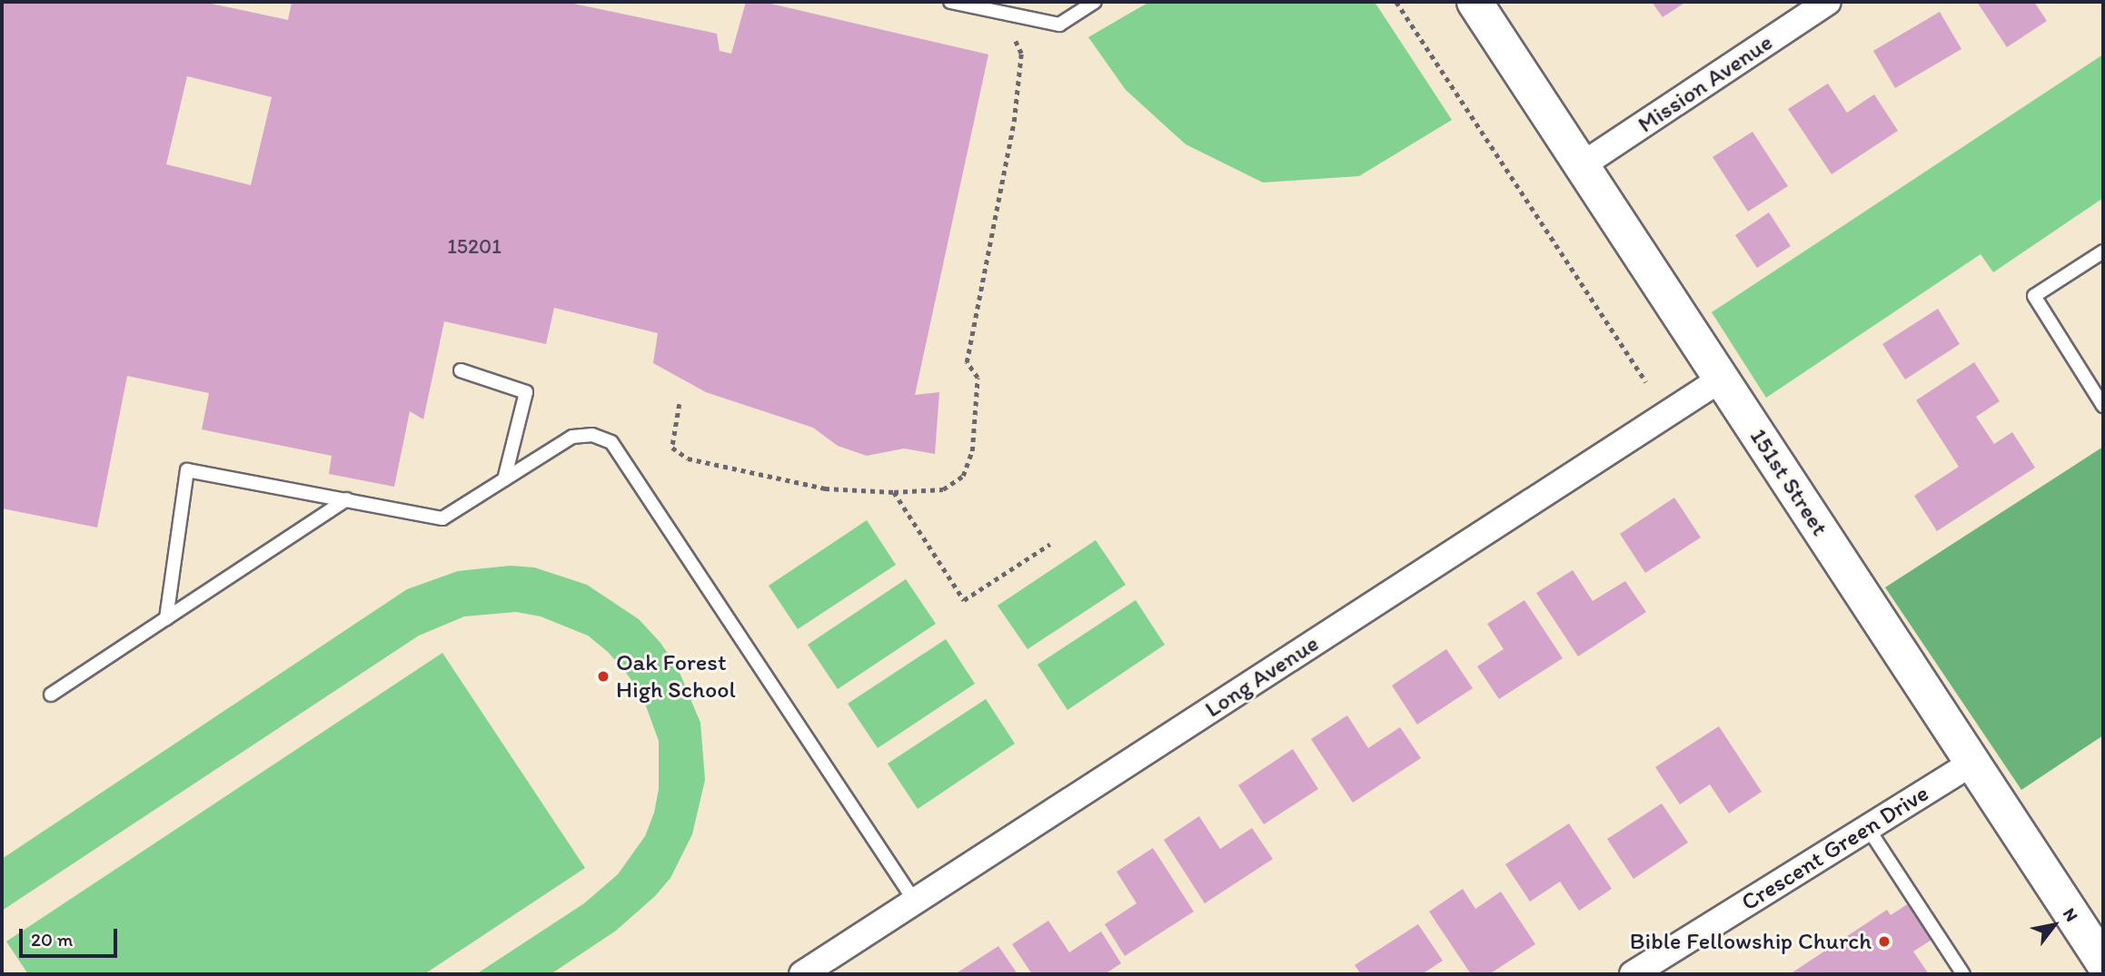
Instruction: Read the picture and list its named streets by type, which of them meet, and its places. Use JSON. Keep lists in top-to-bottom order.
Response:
{
  "streets": {
    "street": [
      "Mission Avenue",
      "151st Street",
      "Long Avenue",
      "Crescent Green Drive"
    ]
  },
  "crossings": [
    ["Mission Avenue", "151st Street"],
    ["151st Street", "Long Avenue"],
    ["151st Street", "Crescent Green Drive"]
  ],
  "places": ["Oak Forest High School", "Bible Fellowship Church"],
  "house_numbers": ["15201"],
  "scale_bar": "20 m",
  "north": "top right"
}
